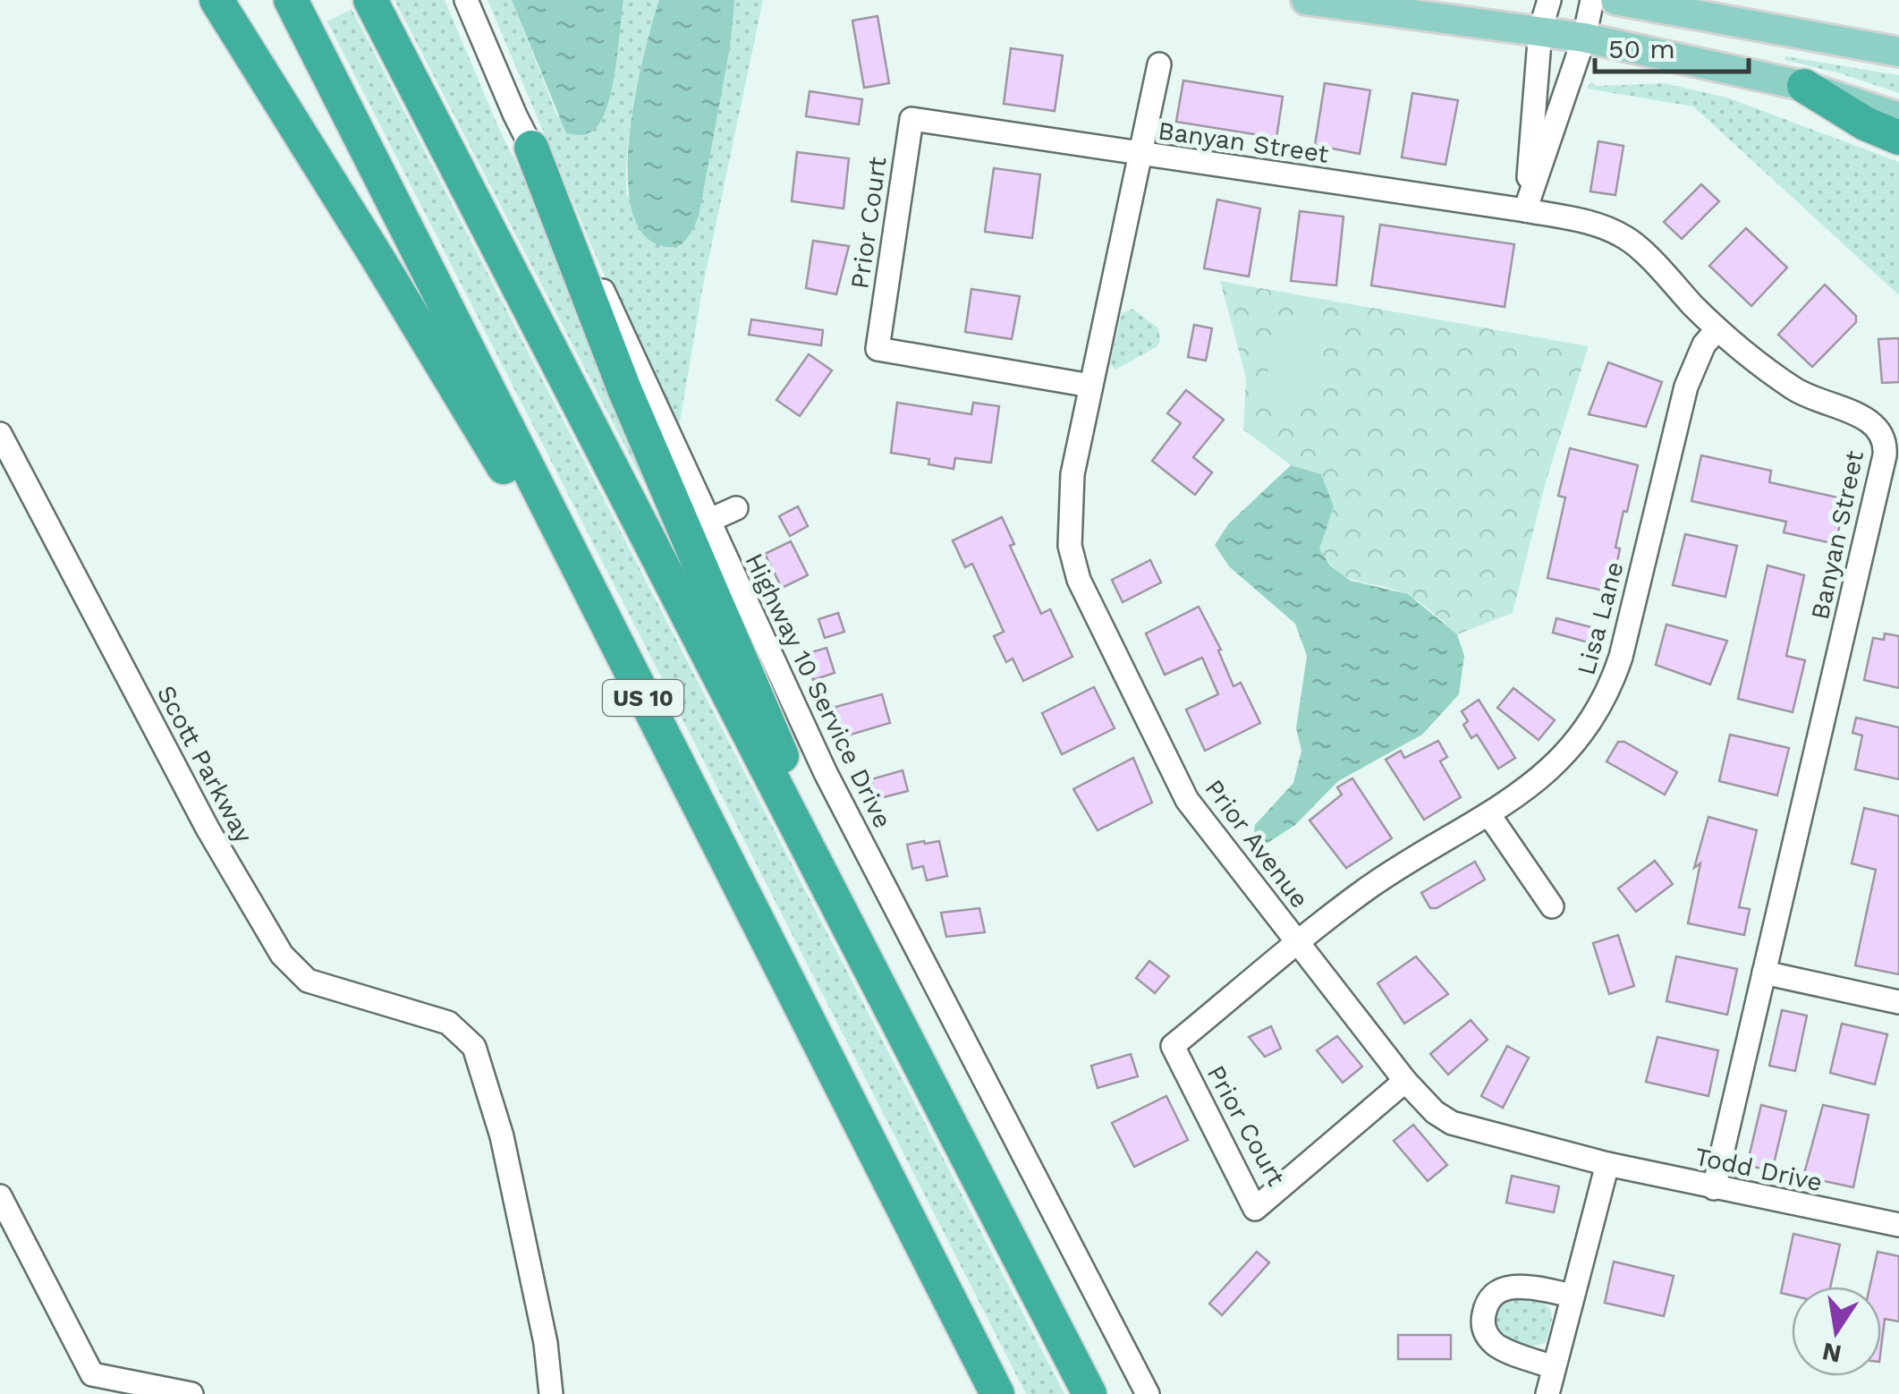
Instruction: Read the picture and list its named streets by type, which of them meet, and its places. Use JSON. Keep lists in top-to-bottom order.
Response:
{
  "streets": {
    "highway": ["US 10"],
    "street": [
      "Banyan Street",
      "Prior Court",
      "Lisa Lane",
      "Highway 10 Service Drive",
      "Scott Parkway",
      "Prior Avenue",
      "Todd Drive"
    ]
  },
  "crossings": [
    ["Banyan Street", "Prior Court"],
    ["Banyan Street", "Lisa Lane"],
    ["Banyan Street", "Prior Avenue"],
    ["Banyan Street", "Todd Drive"],
    ["Prior Court", "Lisa Lane"],
    ["Prior Court", "Prior Avenue"],
    ["Lisa Lane", "Prior Avenue"],
    ["Prior Avenue", "Todd Drive"]
  ],
  "scale_bar": "50 m",
  "north": "bottom"
}
